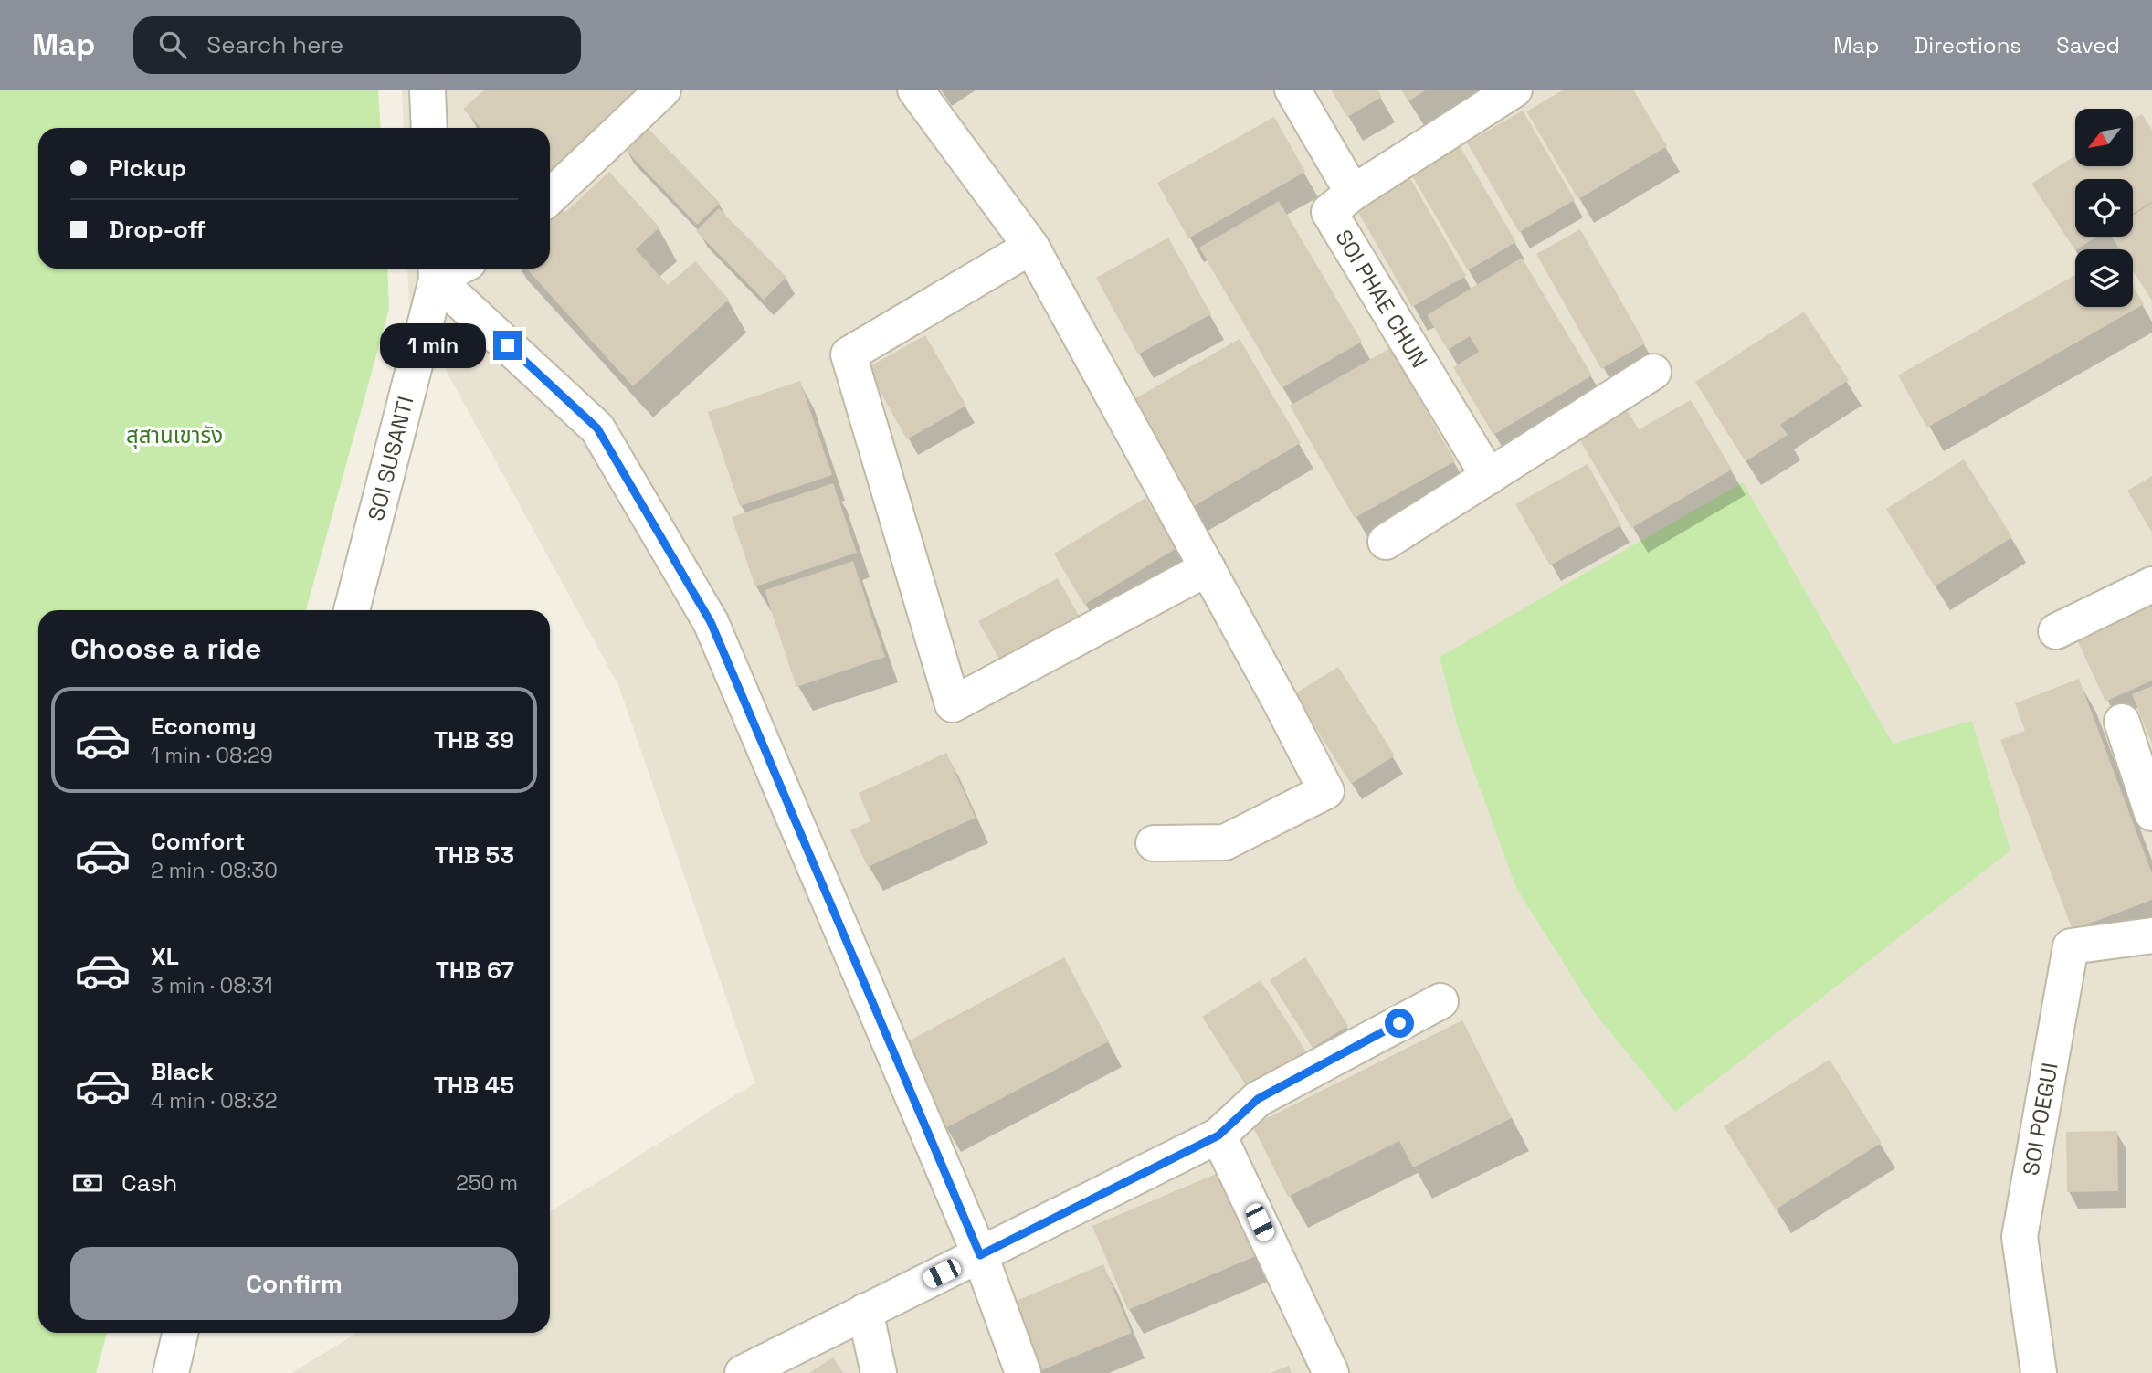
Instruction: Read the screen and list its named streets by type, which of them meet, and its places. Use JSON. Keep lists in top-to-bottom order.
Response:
{
  "streets": {
    "street": ["SOI PHAE CHUN", "SOI SUSANTI", "SOI POEGUI"]
  },
  "parks": ["สุสานเขารัง"],
  "north": "bottom left",
  "page": {
    "header": "Map",
    "search": "Search here",
    "nav": ["Map", "Directions", "Saved"],
    "banner": ["Pickup", "Drop-off"],
    "bubble": "1 min",
    "heading": "Choose a ride",
    "list": [
      {
        "name": "Economy",
        "note": "1 min · 08:29",
        "value": "THB 39"
      },
      {
        "name": "Comfort",
        "note": "2 min · 08:30",
        "value": "THB 53"
      },
      {
        "name": "XL",
        "note": "3 min · 08:31",
        "value": "THB 67"
      },
      {
        "name": "Black",
        "note": "4 min · 08:32",
        "value": "THB 45"
      }
    ],
    "pay": ["Cash", "250 m"],
    "buttons": "Confirm"
  }
}
